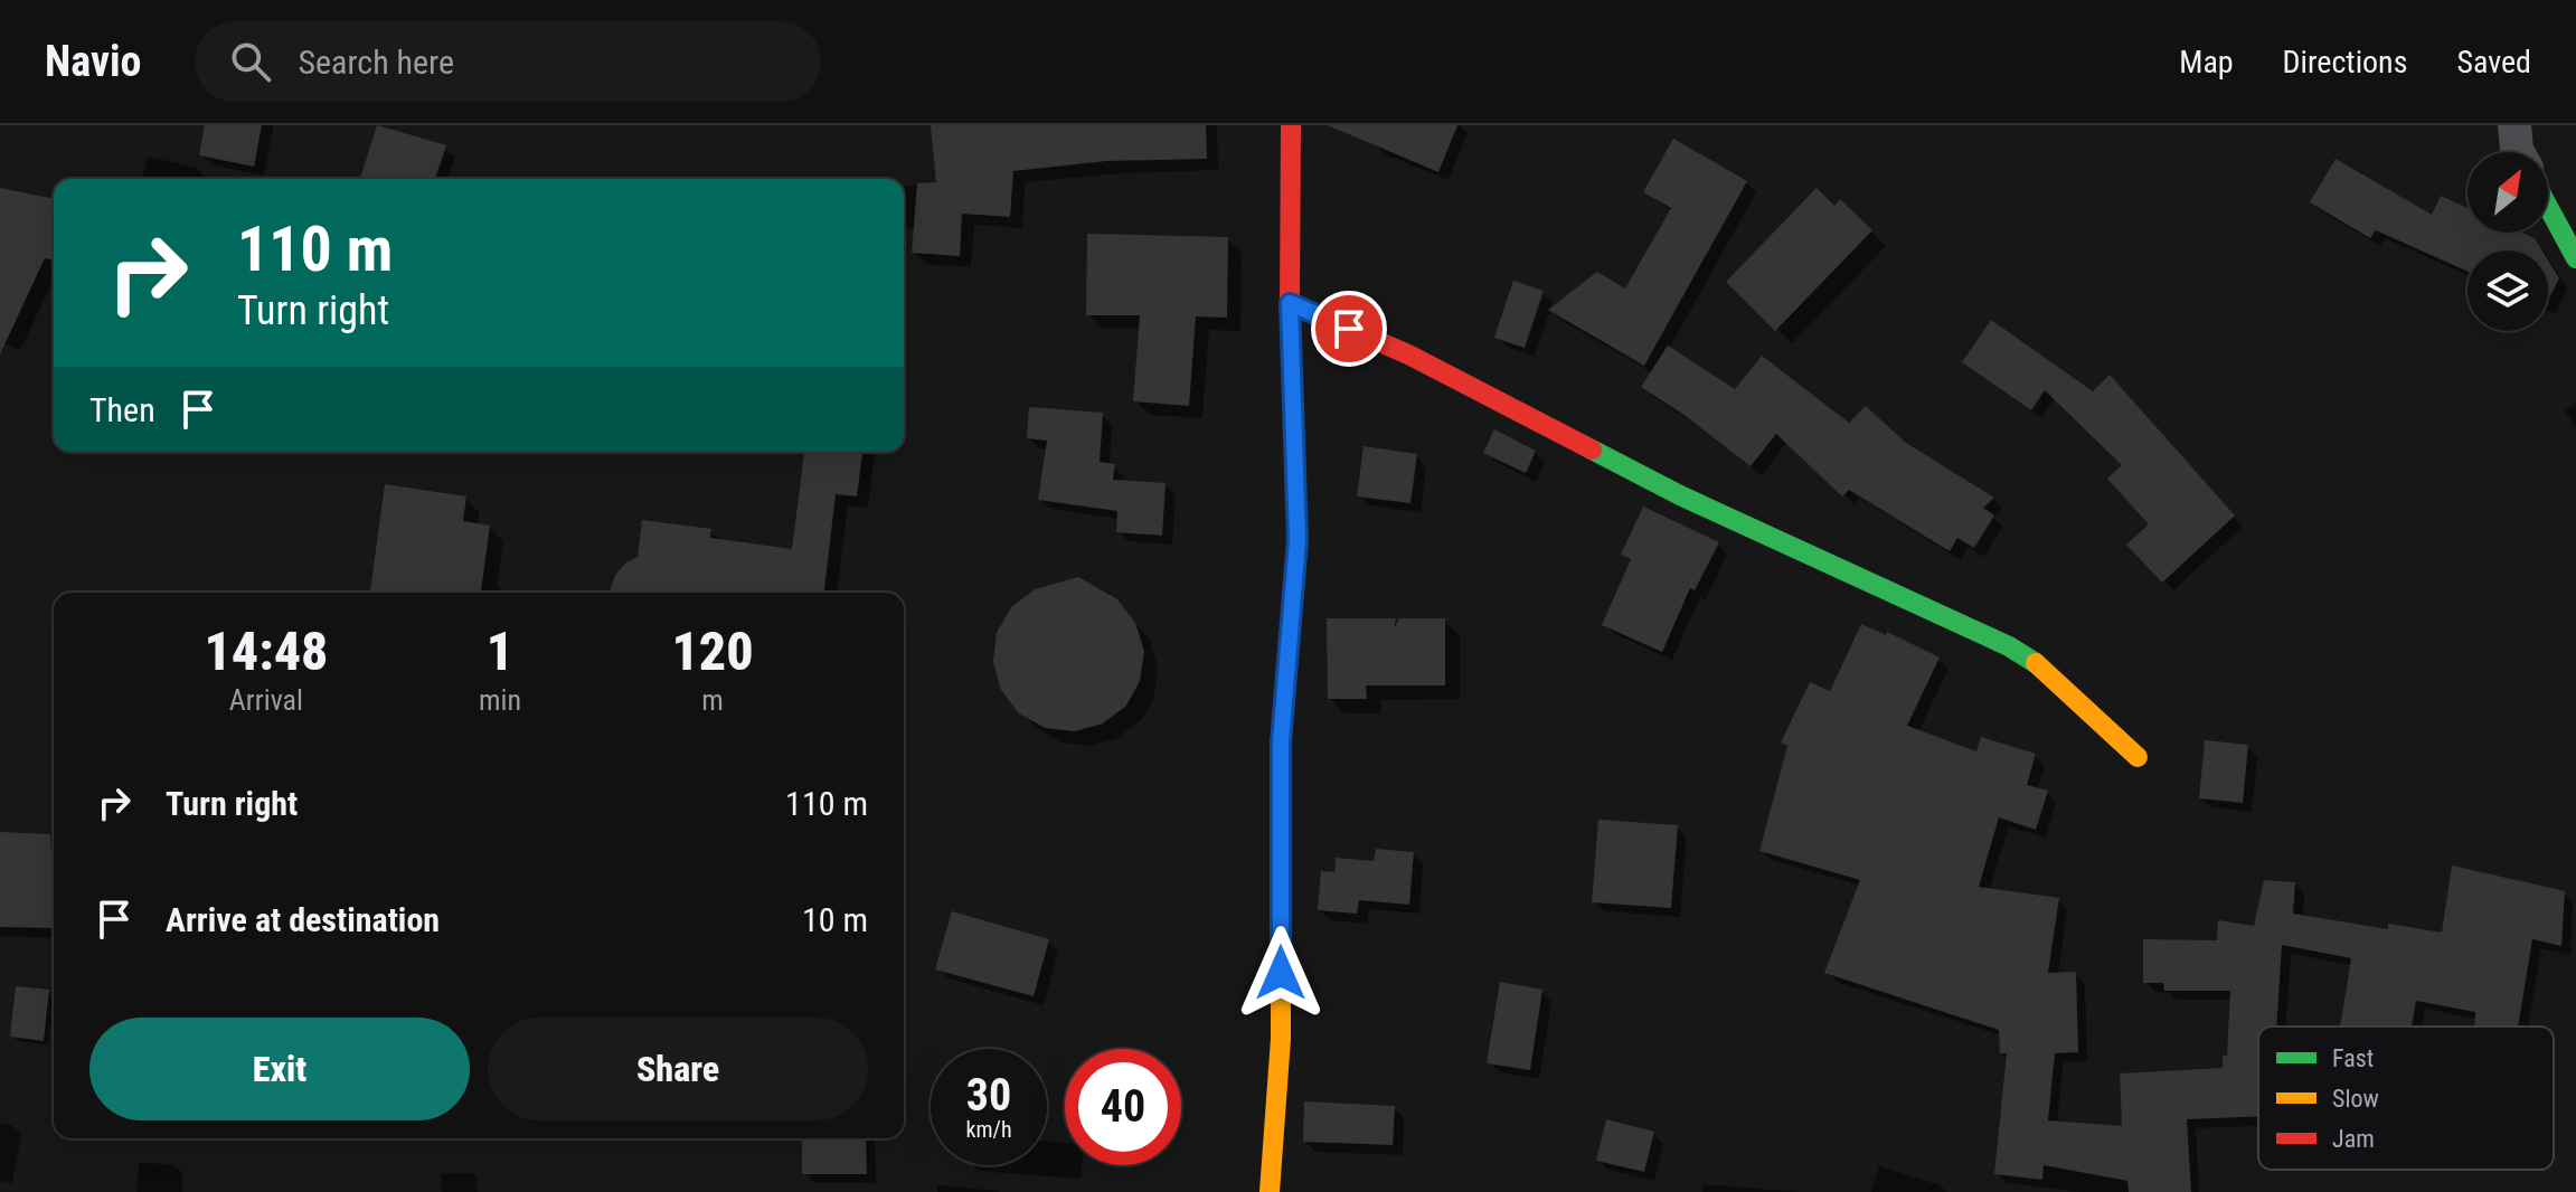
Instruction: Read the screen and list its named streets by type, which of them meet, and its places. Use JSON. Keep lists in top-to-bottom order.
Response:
{
  "legend": ["Fast", "Slow", "Jam"],
  "north": "top right",
  "page": {
    "header": "Navio",
    "search": "Search here",
    "nav": ["Map", "Directions", "Saved"],
    "turn": ["110 m", "Turn right"],
    "then": "Then",
    "eta": [
      "14:48",
      "Arrival",
      "1",
      "min",
      "120",
      "m"
    ],
    "list": [
      {
        "name": "Turn right",
        "value": "110 m"
      },
      {
        "name": "Arrive at destination",
        "value": "10 m"
      }
    ],
    "buttons": ["Exit", "Share"],
    "speed": "30 km/h",
    "limit": "40"
  }
}
